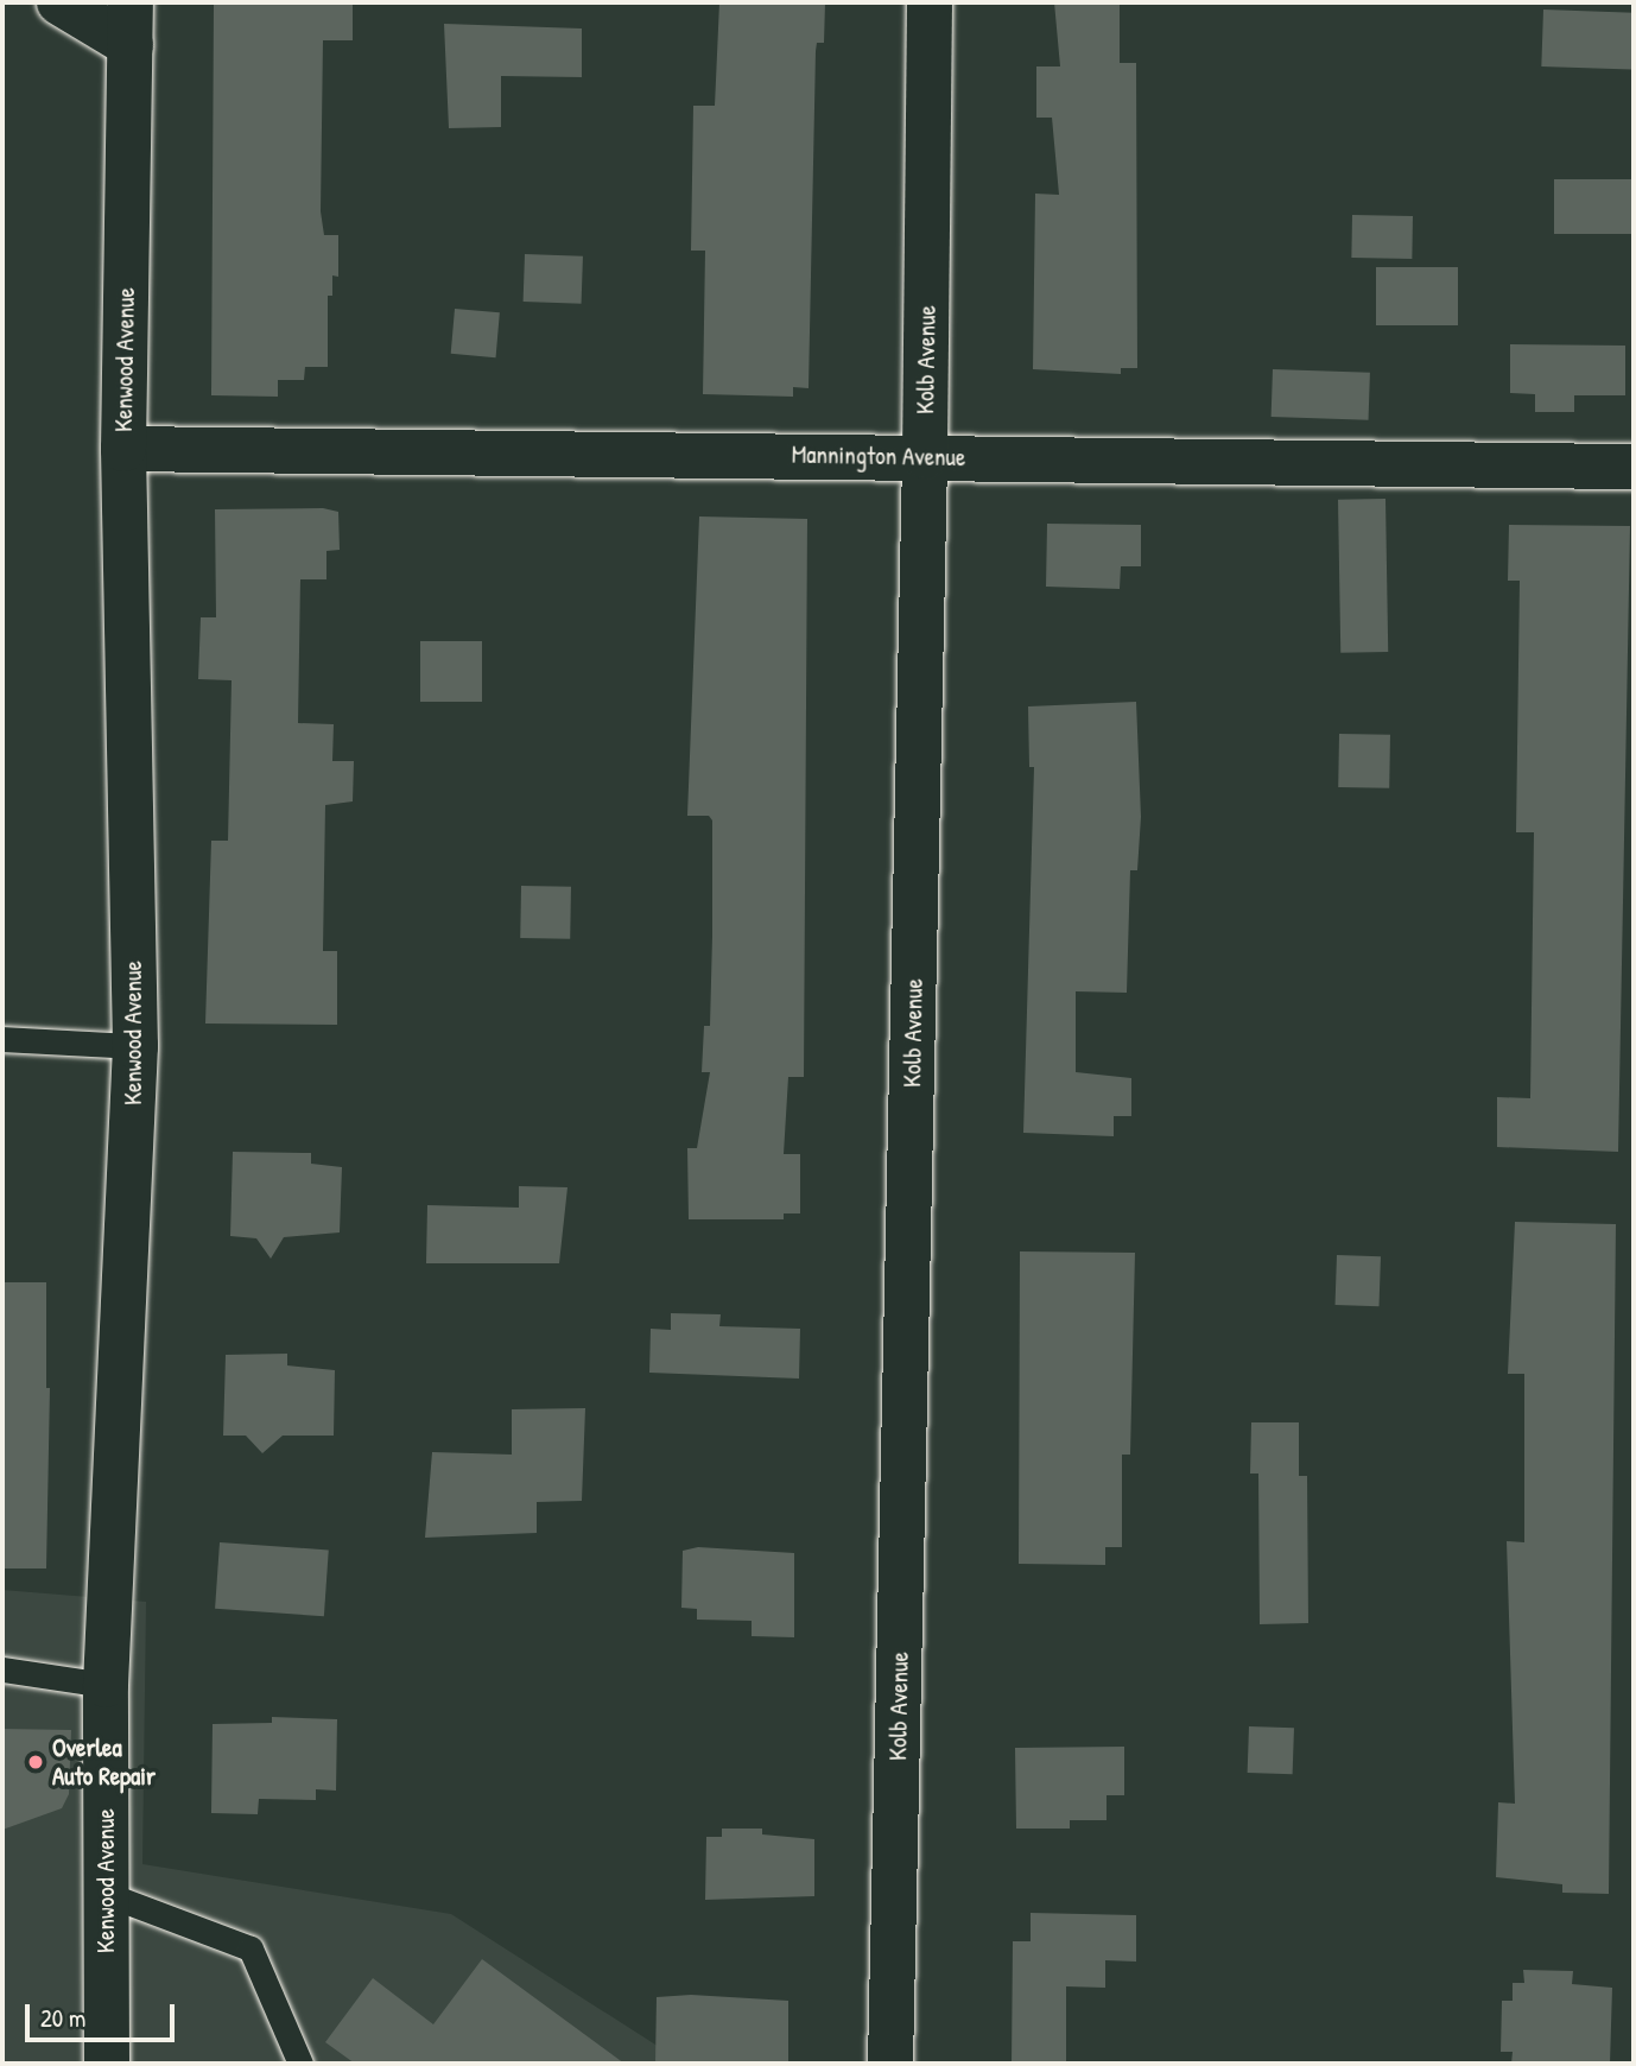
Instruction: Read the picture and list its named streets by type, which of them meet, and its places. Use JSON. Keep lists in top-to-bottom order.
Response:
{
  "streets": {
    "street": ["Kenwood Avenue", "Kolb Avenue", "Mannington Avenue"]
  },
  "crossings": [
    ["Kenwood Avenue", "Mannington Avenue"],
    ["Kolb Avenue", "Mannington Avenue"]
  ],
  "places": ["Overlea Auto Repair"],
  "scale_bar": "20 m"
}
